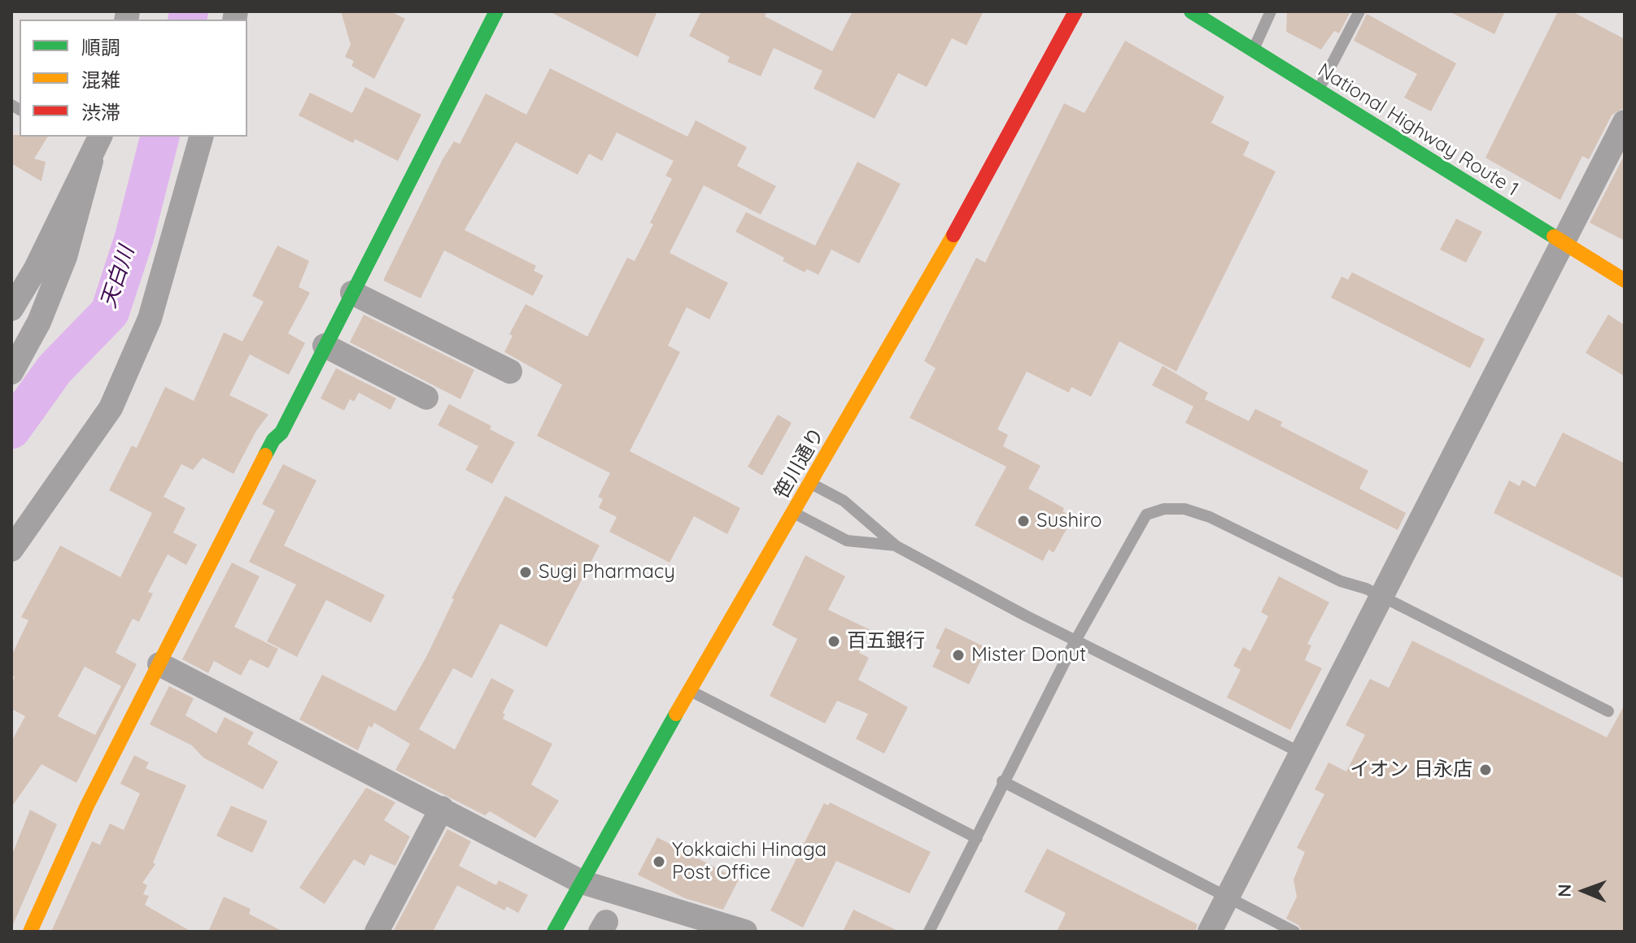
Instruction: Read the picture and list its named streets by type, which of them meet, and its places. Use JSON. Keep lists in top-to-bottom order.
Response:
{
  "streets": {
    "main road": ["National Highway Route 1", "笹川通り"]
  },
  "water": ["天白川"],
  "places": [
    "Sushiro",
    "Sugi Pharmacy",
    "百五銀行",
    "Mister Donut",
    "イオン 日永店",
    "Yokkaichi Hinaga Post Office"
  ],
  "legend": ["順調", "混雑", "渋滞"],
  "north": "left"
}
